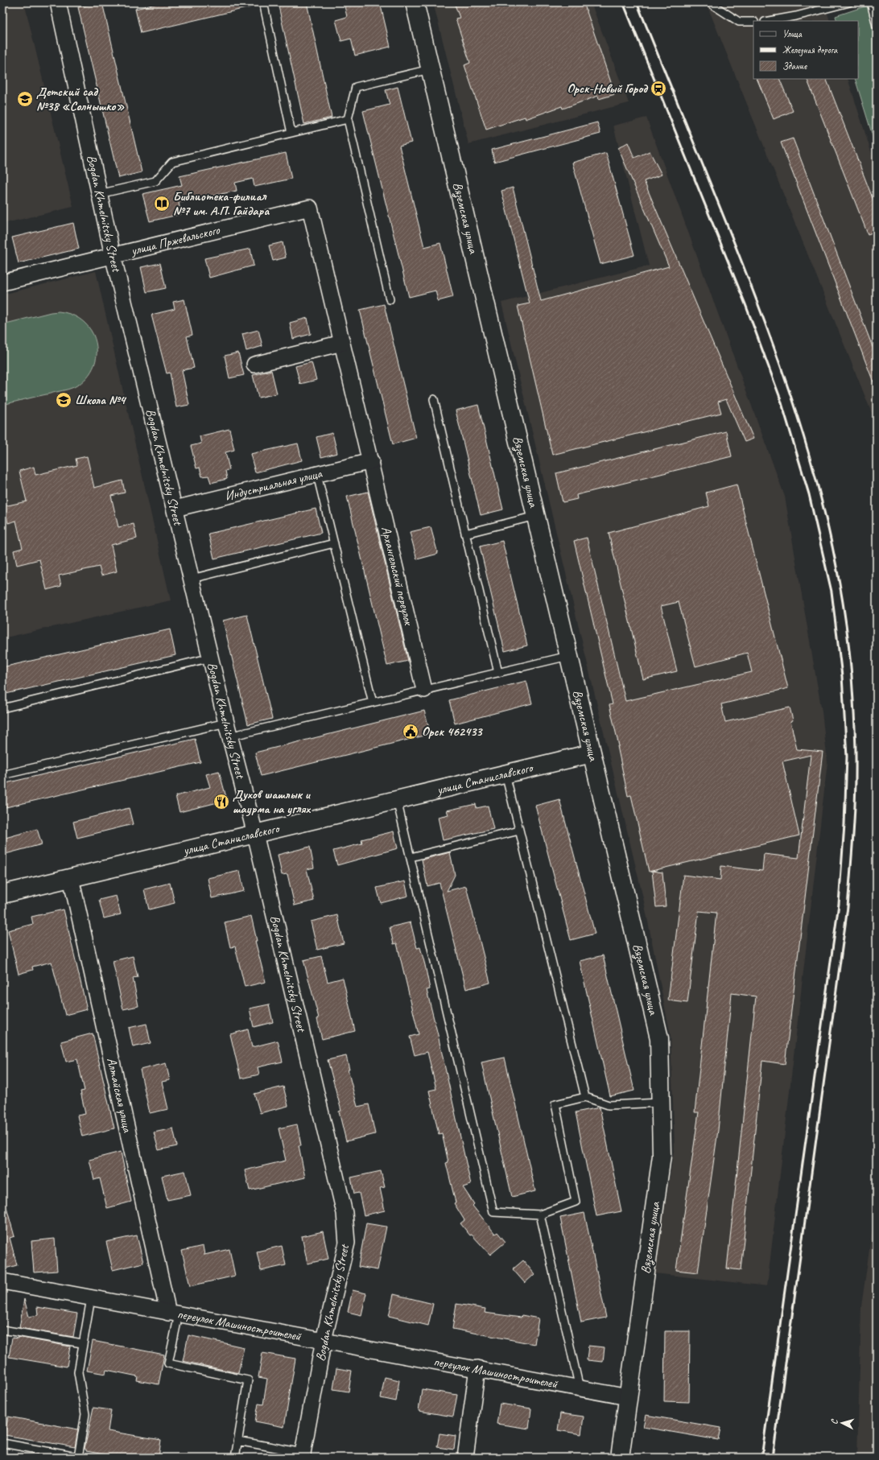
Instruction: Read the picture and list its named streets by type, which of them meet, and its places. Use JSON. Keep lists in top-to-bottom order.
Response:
{
  "streets": {
    "main road": ["Вяземская улица", "улица Станиславского"],
    "street": [
      "Bogdan Khmelnitsky Street",
      "улица Пржевальского",
      "Индустриальная улица",
      "Архангельский переулок",
      "Алтайская улица",
      "переулок Машиностроителей"
    ]
  },
  "crossings": [
    ["Bogdan Khmelnitsky Street", "улица Пржевальского"],
    ["Bogdan Khmelnitsky Street", "Индустриальная улица"],
    ["Bogdan Khmelnitsky Street", "улица Станиславского"],
    ["Bogdan Khmelnitsky Street", "переулок Машиностроителей"],
    ["Вяземская улица", "улица Станиславского"],
    ["Вяземская улица", "переулок Машиностроителей"],
    ["улица Пржевальского", "Архангельский переулок"],
    ["Индустриальная улица", "Архангельский переулок"],
    ["улица Станиславского", "Алтайская улица"],
    ["Алтайская улица", "переулок Машиностроителей"]
  ],
  "places": {
    "station": ["Орск-Новый Город"],
    "school or university": ["Детский сад №38 «Солнышко»", "Школа №4"],
    "library": ["Библиотека-филиал №7 им. А.П. Гайдара"],
    "public building": ["Орск 462433"],
    "restaurant": ["Духов шашлык и шаурма на углях"]
  },
  "legend": ["Улица", "Железная дорога", "Здание"],
  "north": "left"
}
